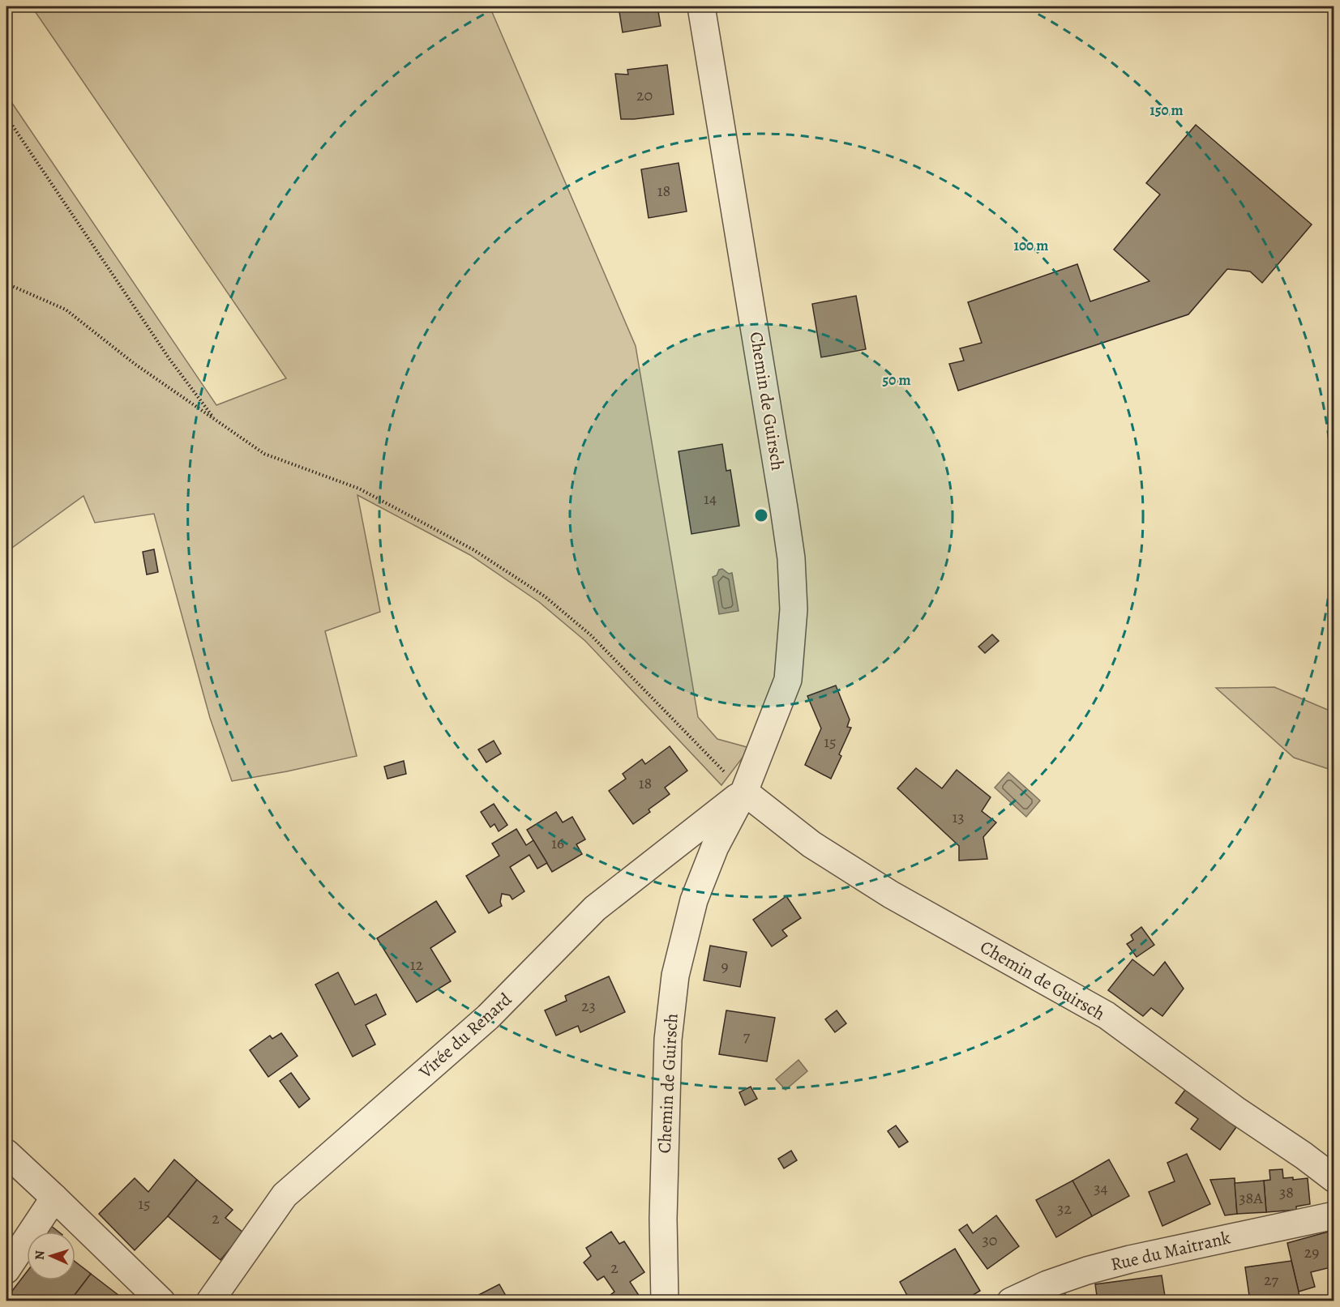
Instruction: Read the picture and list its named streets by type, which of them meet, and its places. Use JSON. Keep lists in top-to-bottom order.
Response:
{
  "streets": {
    "street": ["Chemin de Guirsch", "Virée du Renard", "Rue du Maitrank"]
  },
  "crossings": [
    ["Chemin de Guirsch", "Virée du Renard"]
  ],
  "house_numbers": [
    "20",
    "18",
    "14",
    "15",
    "18",
    "13",
    "16",
    "12",
    "9",
    "23",
    "7",
    "34",
    "38",
    "38A",
    "15",
    "32",
    "2",
    "30",
    "29",
    "2",
    "27"
  ],
  "north": "left",
  "rings": ["150 m", "100 m", "50 m"]
}
